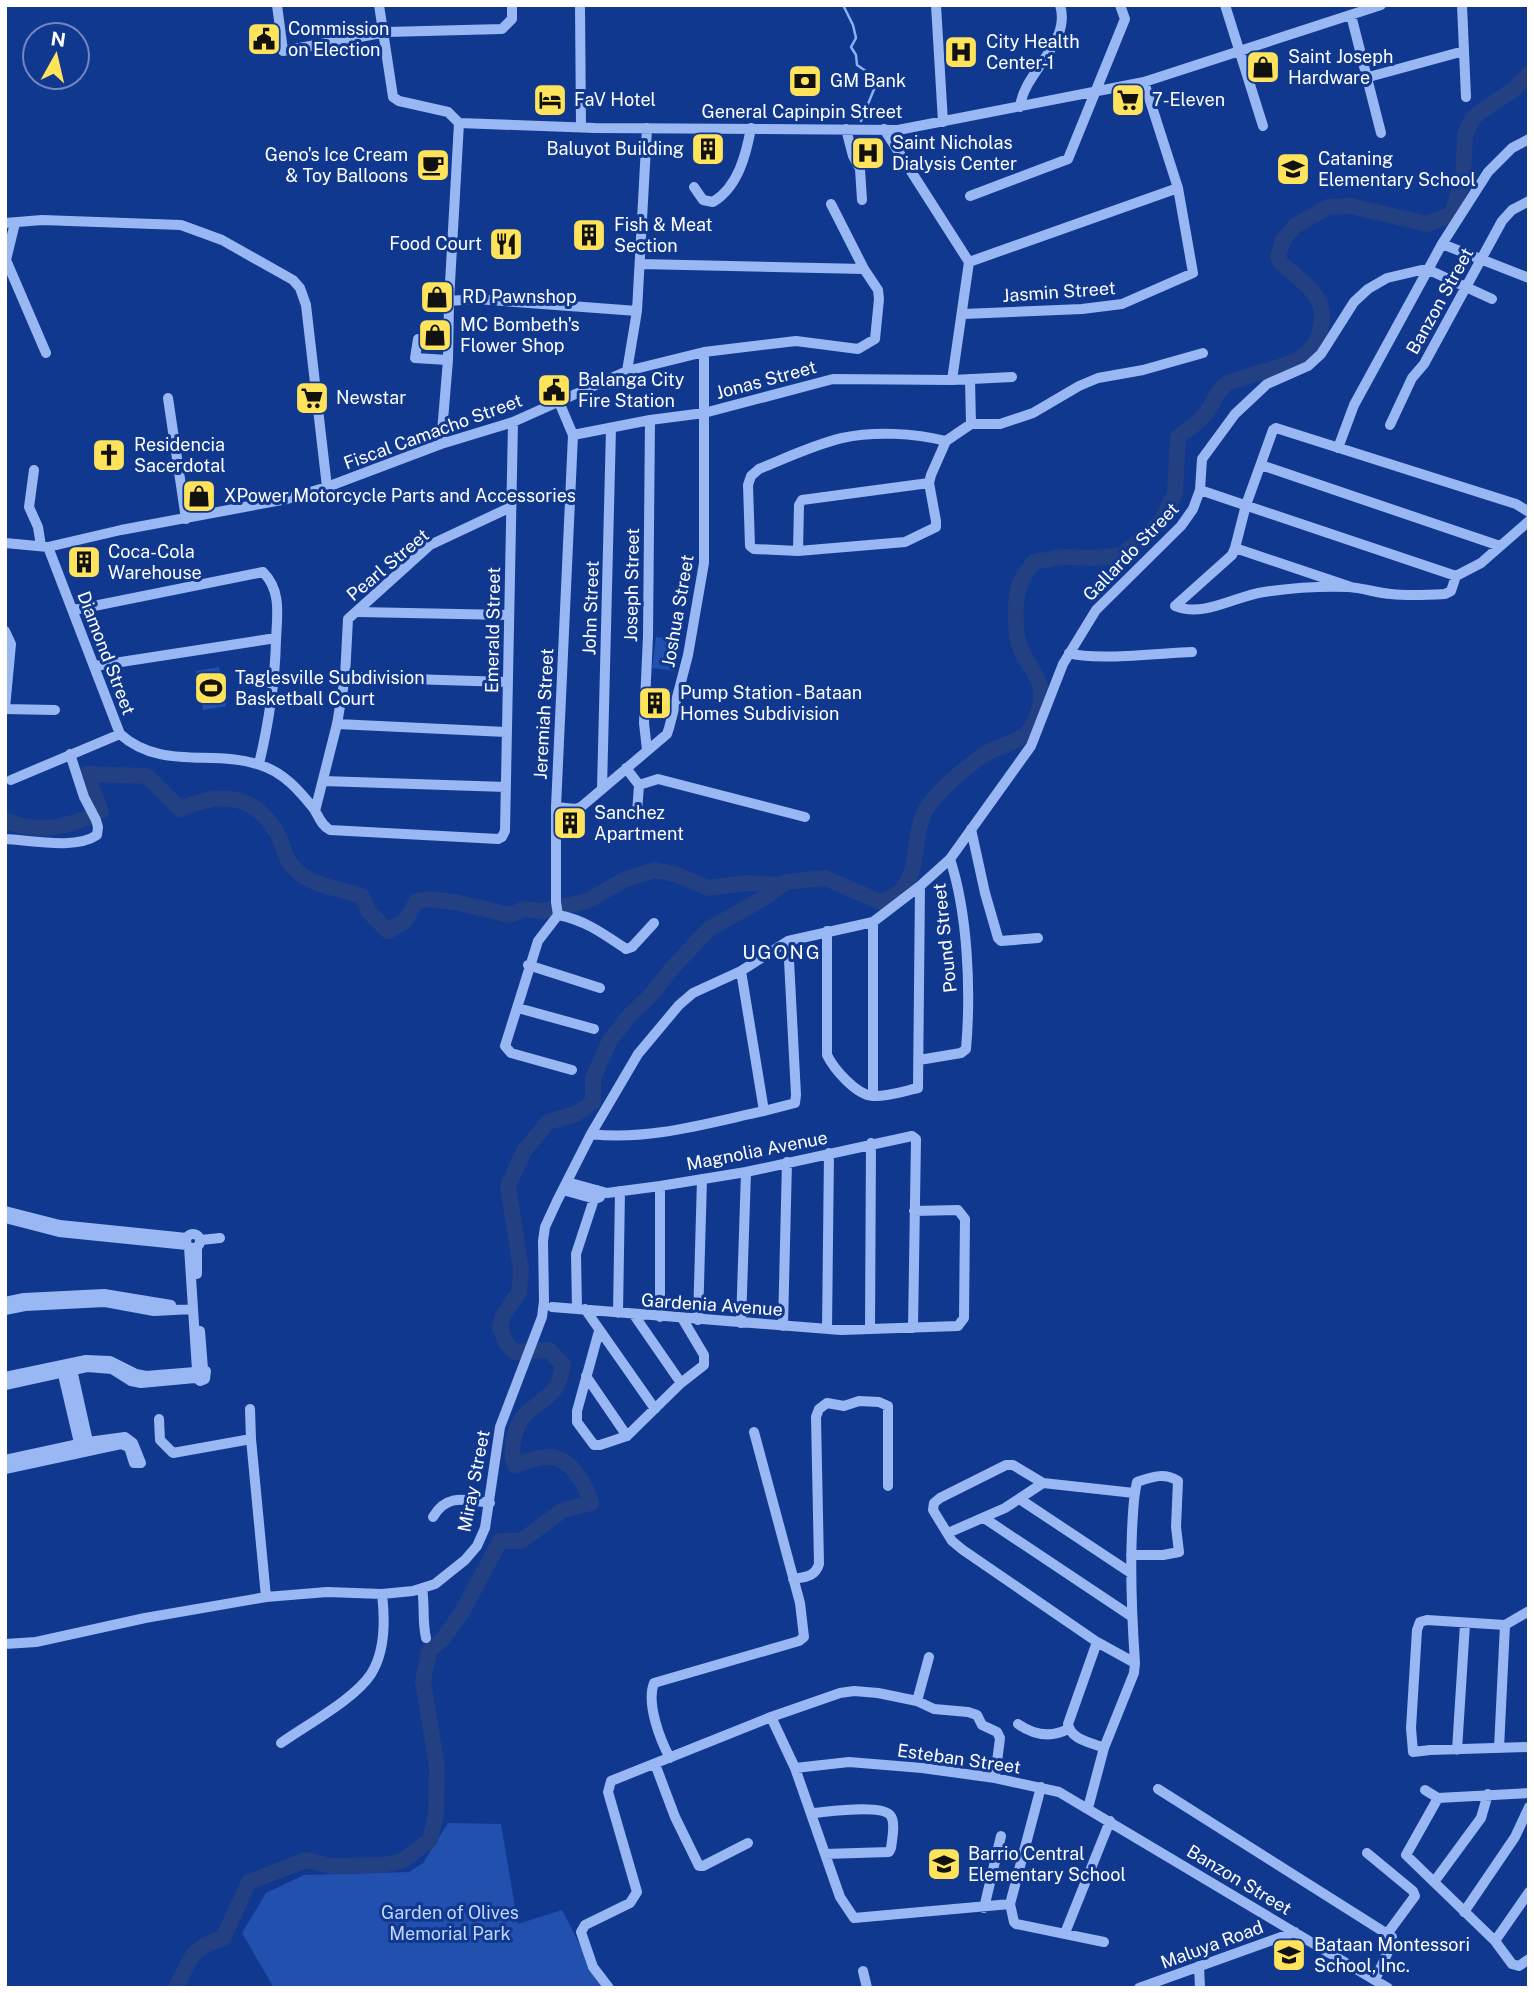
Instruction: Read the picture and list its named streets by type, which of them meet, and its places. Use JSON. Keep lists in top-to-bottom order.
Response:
{
  "streets": {
    "street": [
      "General Capinpin Street",
      "Jasmin Street",
      "Banzon Street",
      "Jonas Street",
      "Fiscal Camacho Street",
      "Gallardo Street",
      "Pearl Street",
      "Joseph Street",
      "John Street",
      "Joshua Street",
      "Emerald Street",
      "Diamond Street",
      "Jeremiah Street",
      "Pound Street",
      "Magnolia Avenue",
      "Gardenia Avenue",
      "Miray Street",
      "Esteban Street",
      "Maluya Road"
    ]
  },
  "crossings": [
    ["Banzon Street", "Esteban Street"],
    ["Banzon Street", "Maluya Road"],
    ["Jonas Street", "Joseph Street"],
    ["Jonas Street", "John Street"],
    ["Jonas Street", "Joshua Street"],
    ["Jonas Street", "Jeremiah Street"],
    ["Fiscal Camacho Street", "Emerald Street"],
    ["Fiscal Camacho Street", "Diamond Street"],
    ["Fiscal Camacho Street", "Jeremiah Street"],
    ["Gallardo Street", "Pound Street"],
    ["Gallardo Street", "Miray Street"],
    ["Pearl Street", "Emerald Street"],
    ["Pearl Street", "Diamond Street"],
    ["Joseph Street", "Joshua Street"],
    ["John Street", "Joshua Street"],
    ["Joshua Street", "Jeremiah Street"],
    ["Emerald Street", "Diamond Street"],
    ["Magnolia Avenue", "Gardenia Avenue"],
    ["Magnolia Avenue", "Miray Street"]
  ],
  "districts": ["UGONG"],
  "parks": ["Garden of Olives Memorial Park"],
  "places": {
    "public building": ["Commission on Election", "Balanga City Fire Station"],
    "hospital": ["City Health Center-1", "Saint Nicholas Dialysis Center"],
    "shop": [
      "Saint Joseph Hardware",
      "RD Pawnshop",
      "MC Bombeth's Flower Shop",
      "XPower Motorcycle Parts and Accessories"
    ],
    "bank": ["GM Bank"],
    "hotel": ["FaV Hotel"],
    "supermarket": ["7-Eleven", "Newstar"],
    "building": [
      "Baluyot Building",
      "Fish & Meat Section",
      "Coca-Cola Warehouse",
      "Pump Station - Bataan Homes Subdivision",
      "Sanchez Apartment"
    ],
    "cafe": ["Geno's Ice Cream & Toy Balloons"],
    "school or university": ["Cataning Elementary School", "Barrio Central Elementary School", "Bataan Montessori School, Inc."],
    "restaurant": ["Food Court"],
    "church": ["Residencia Sacerdotal"],
    "sports": ["Taglesville Subdivision Basketball Court"]
  },
  "north": "top"
}
